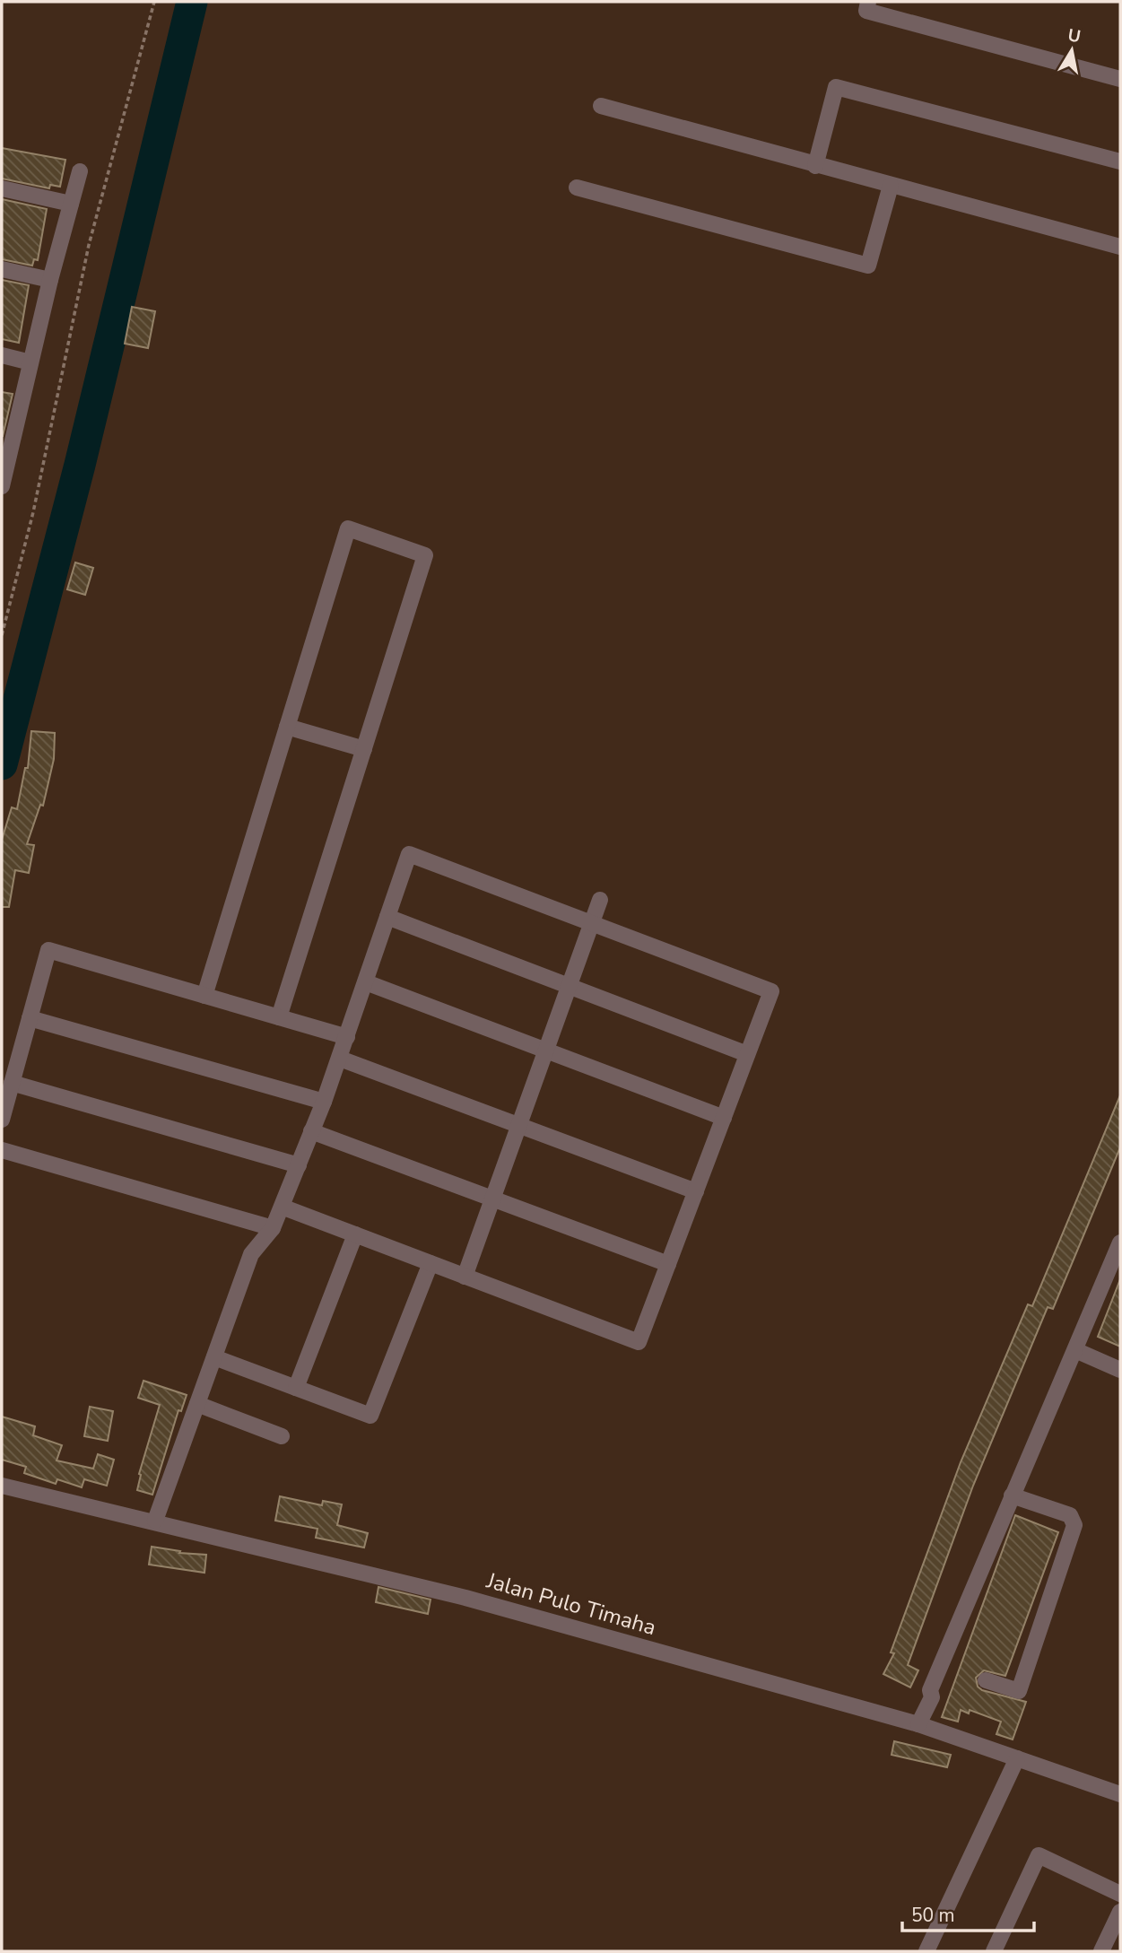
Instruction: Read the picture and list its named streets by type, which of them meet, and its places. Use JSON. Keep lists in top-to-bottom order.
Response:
{
  "streets": {
    "street": ["Jalan Pulo Timaha"]
  },
  "scale_bar": "50 m",
  "north": "top"
}
